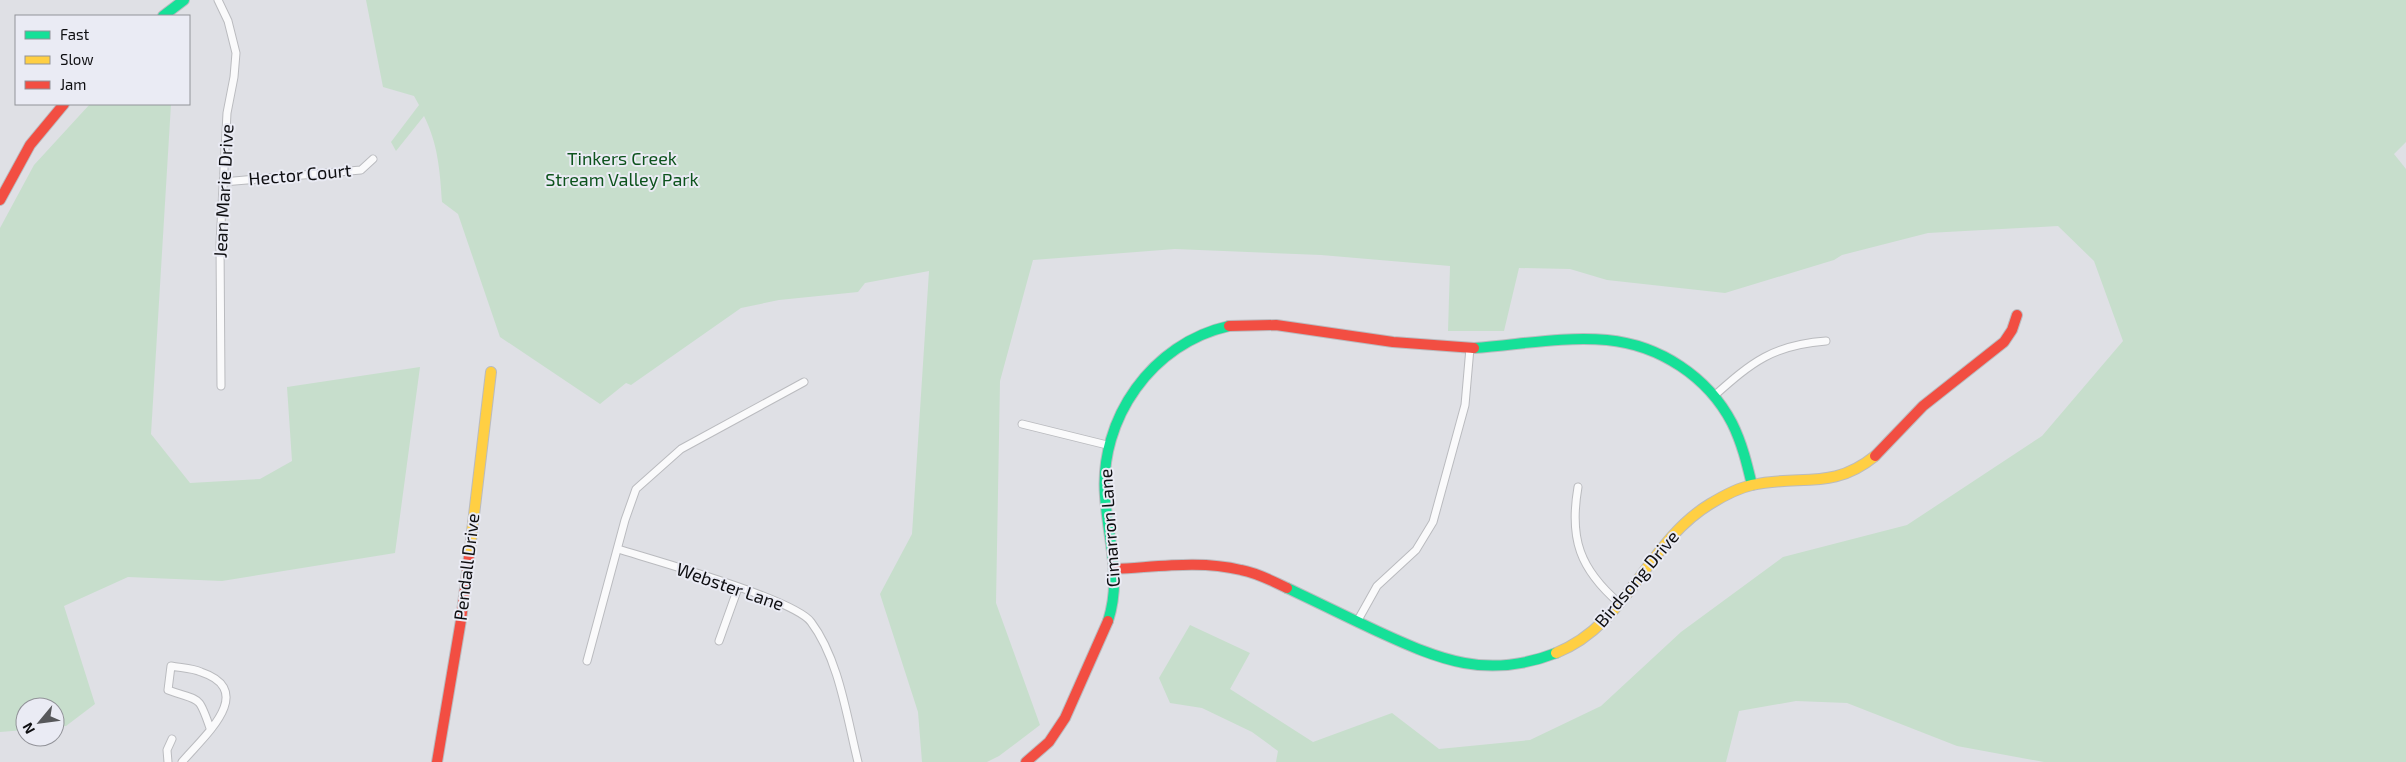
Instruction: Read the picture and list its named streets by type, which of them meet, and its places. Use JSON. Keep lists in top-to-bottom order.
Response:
{
  "streets": {
    "street": [
      "Hector Court",
      "Jean Marie Drive",
      "Cimarron Lane",
      "Pendall Drive",
      "Birdsong Drive",
      "Webster Lane"
    ]
  },
  "crossings": [
    ["Hector Court", "Jean Marie Drive"],
    ["Cimarron Lane", "Birdsong Drive"]
  ],
  "parks": ["Tinkers Creek Stream Valley Park"],
  "legend": ["Fast", "Slow", "Jam"],
  "north": "bottom left"
}
